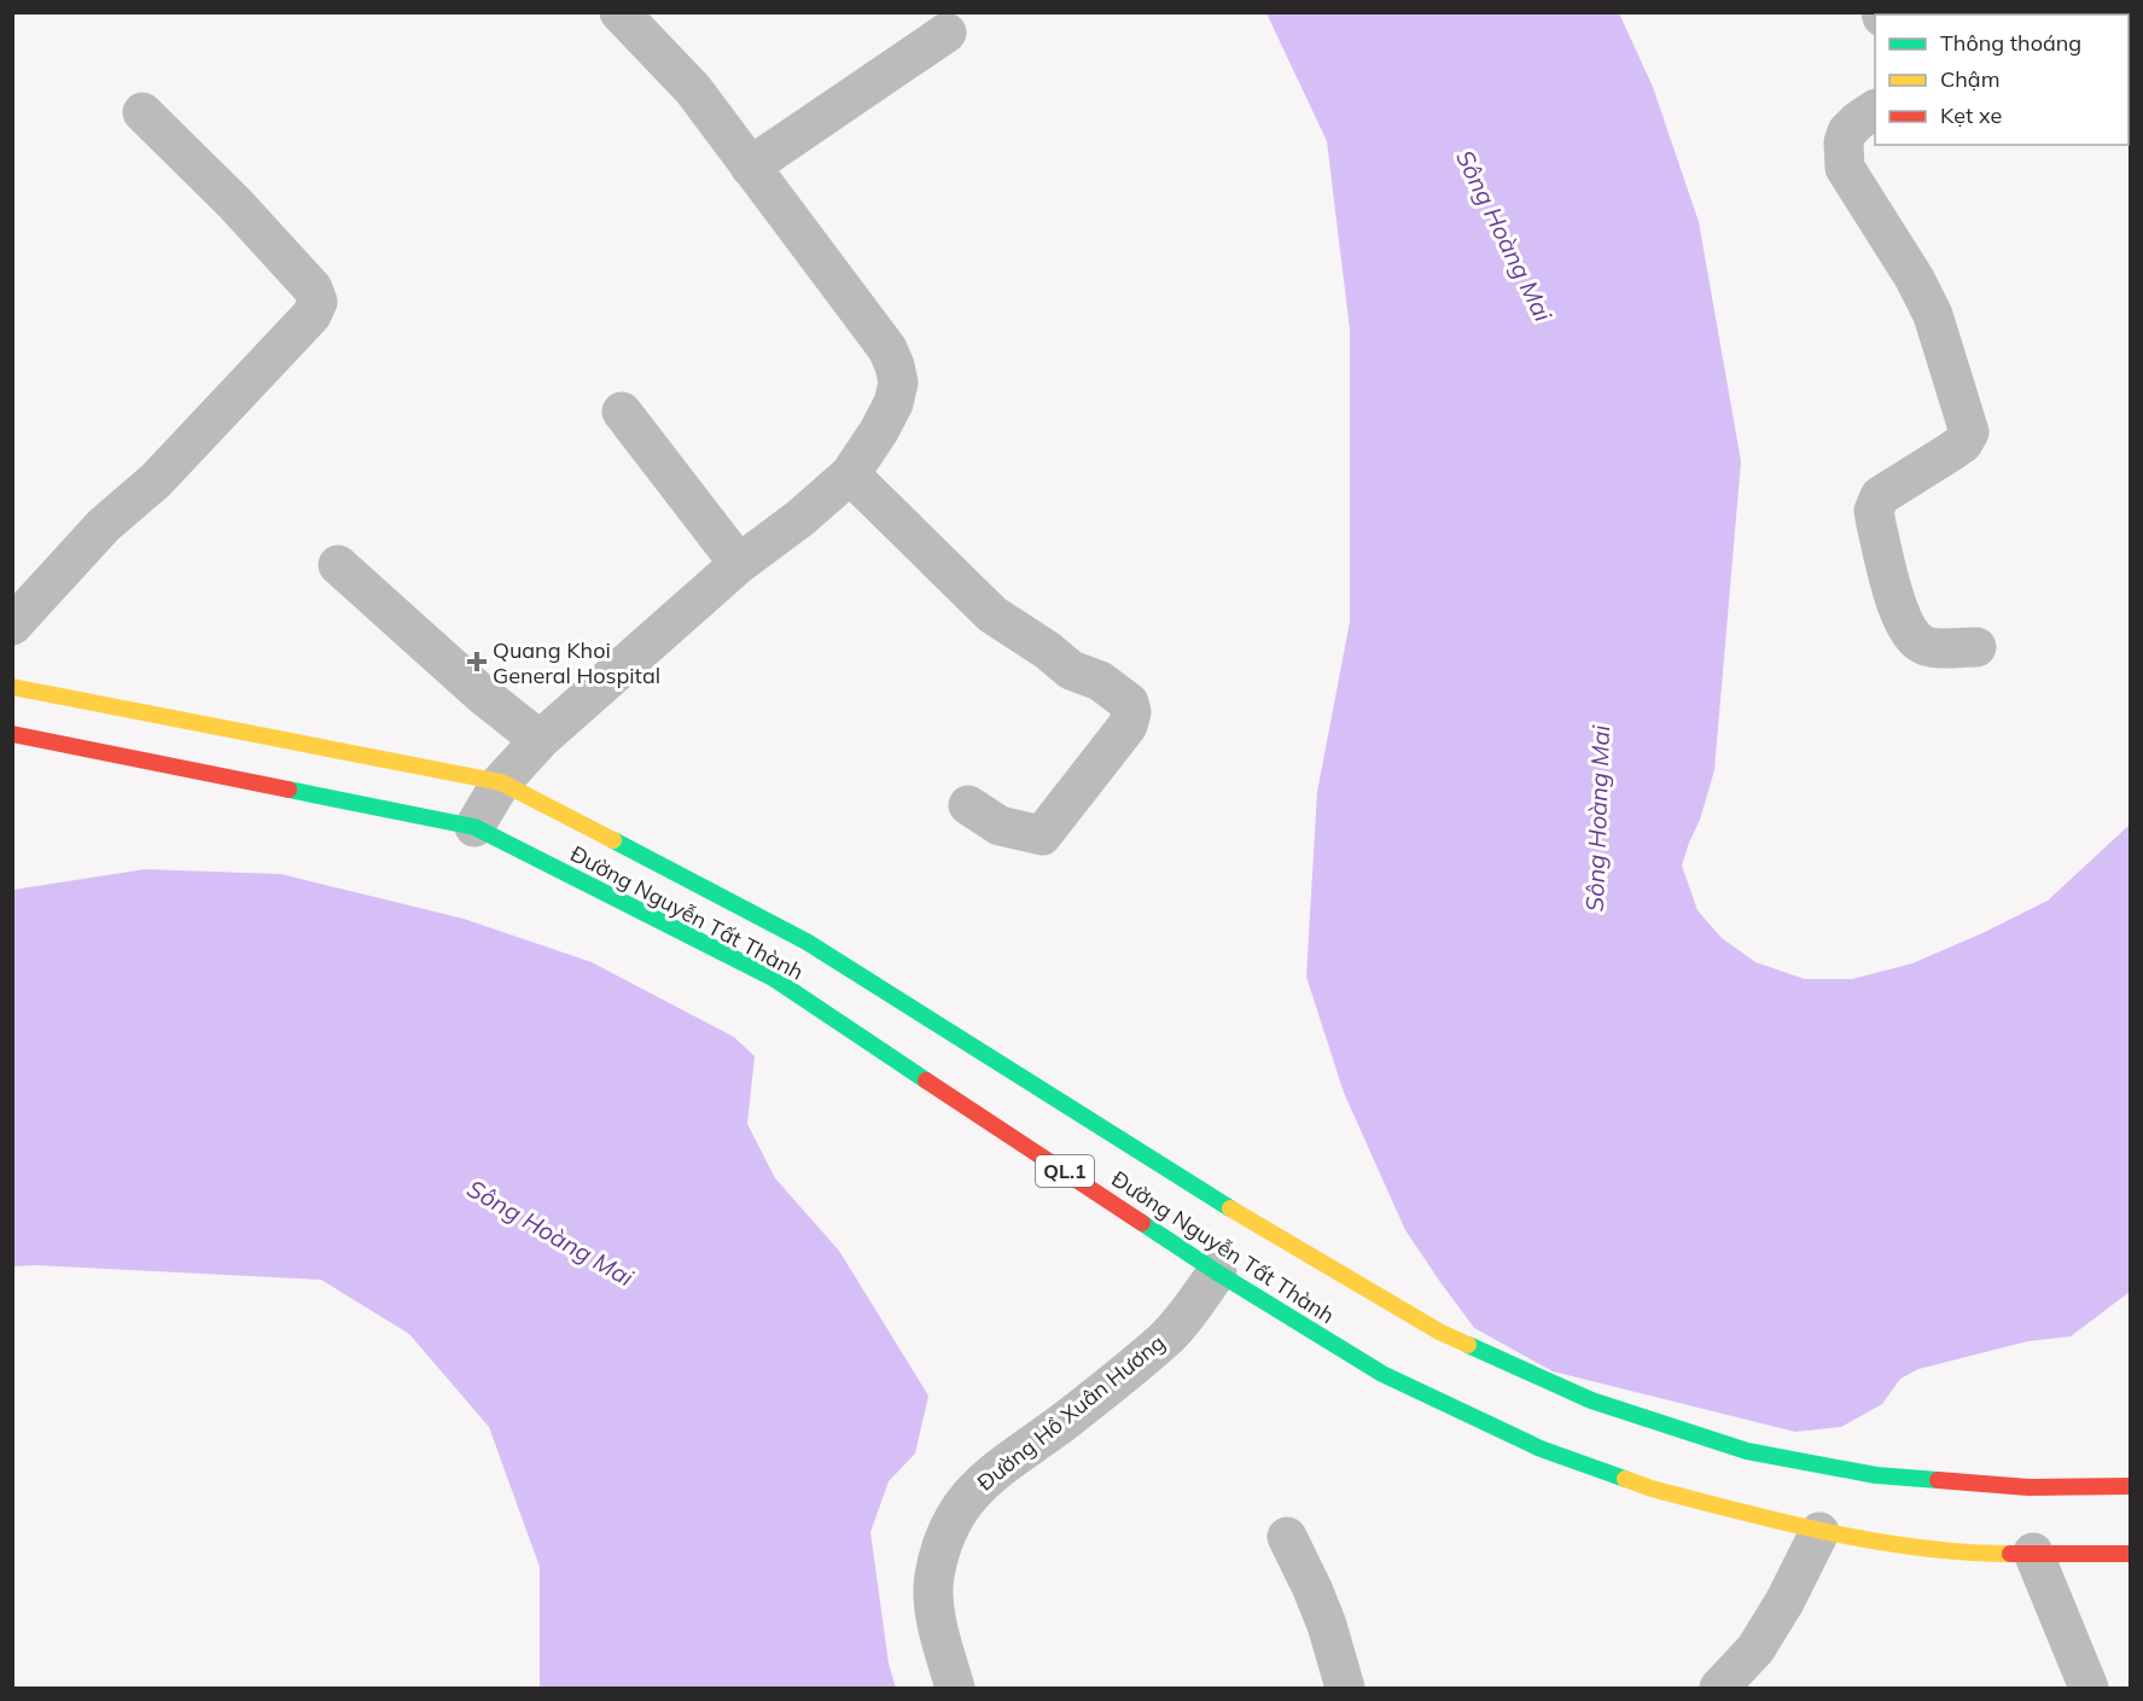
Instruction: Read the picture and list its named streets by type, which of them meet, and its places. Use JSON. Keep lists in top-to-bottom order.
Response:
{
  "streets": {
    "highway": ["Đường Nguyễn Tất Thành", "QL.1"],
    "street": ["Đường Hồ Xuân Hương"]
  },
  "crossings": [
    ["Đường Nguyễn Tất Thành", "Đường Hồ Xuân Hương"]
  ],
  "water": ["Sông Hoàng Mai"],
  "places": {
    "health": ["Quang Khoi General Hospital"]
  },
  "legend": ["Thông thoáng", "Chậm", "Kẹt xe"]
}
